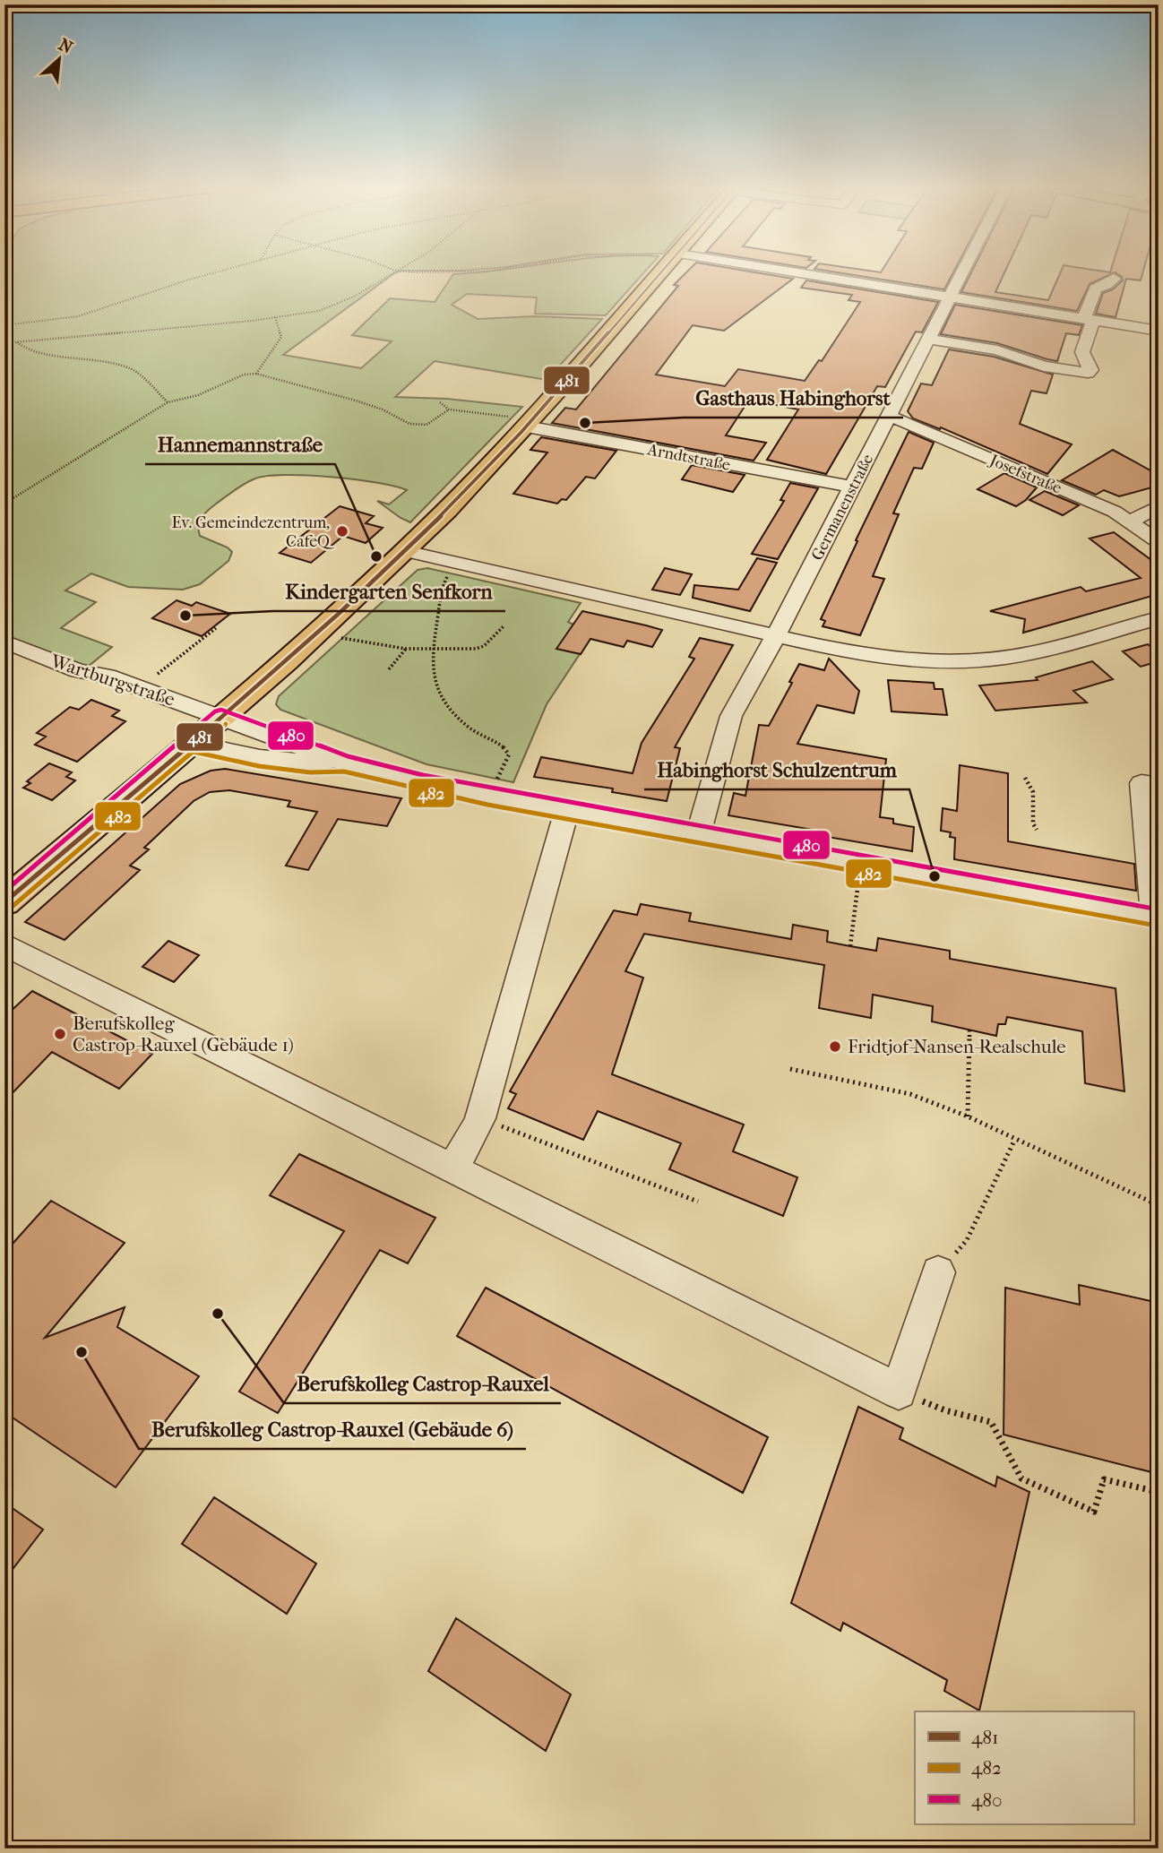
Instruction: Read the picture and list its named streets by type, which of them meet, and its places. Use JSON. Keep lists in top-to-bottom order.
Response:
{
  "streets": {
    "street": [
      "Arndtstraße",
      "Josefstraße",
      "Germanenstraße",
      "Wartburgstraße"
    ]
  },
  "crossings": [
    ["Arndtstraße", "Germanenstraße"],
    ["Josefstraße", "Germanenstraße"]
  ],
  "places": [
    "Gasthaus Habinghorst",
    "Ev. Gemeindezentrum, CafeQ",
    "Hannemannstraße",
    "Kindergarten Senfkorn",
    "Habinghorst Schulzentrum",
    "Berufskolleg Castrop-Rauxel (Gebäude 1)",
    "Fridtjof-Nansen-Realschule",
    "Berufskolleg Castrop-Rauxel",
    "Berufskolleg Castrop-Rauxel (Gebäude 6)"
  ],
  "lines": ["transit line 481", "transit line 480", "transit line 482"],
  "legend": ["481", "482", "480"],
  "north": "top right"
}
